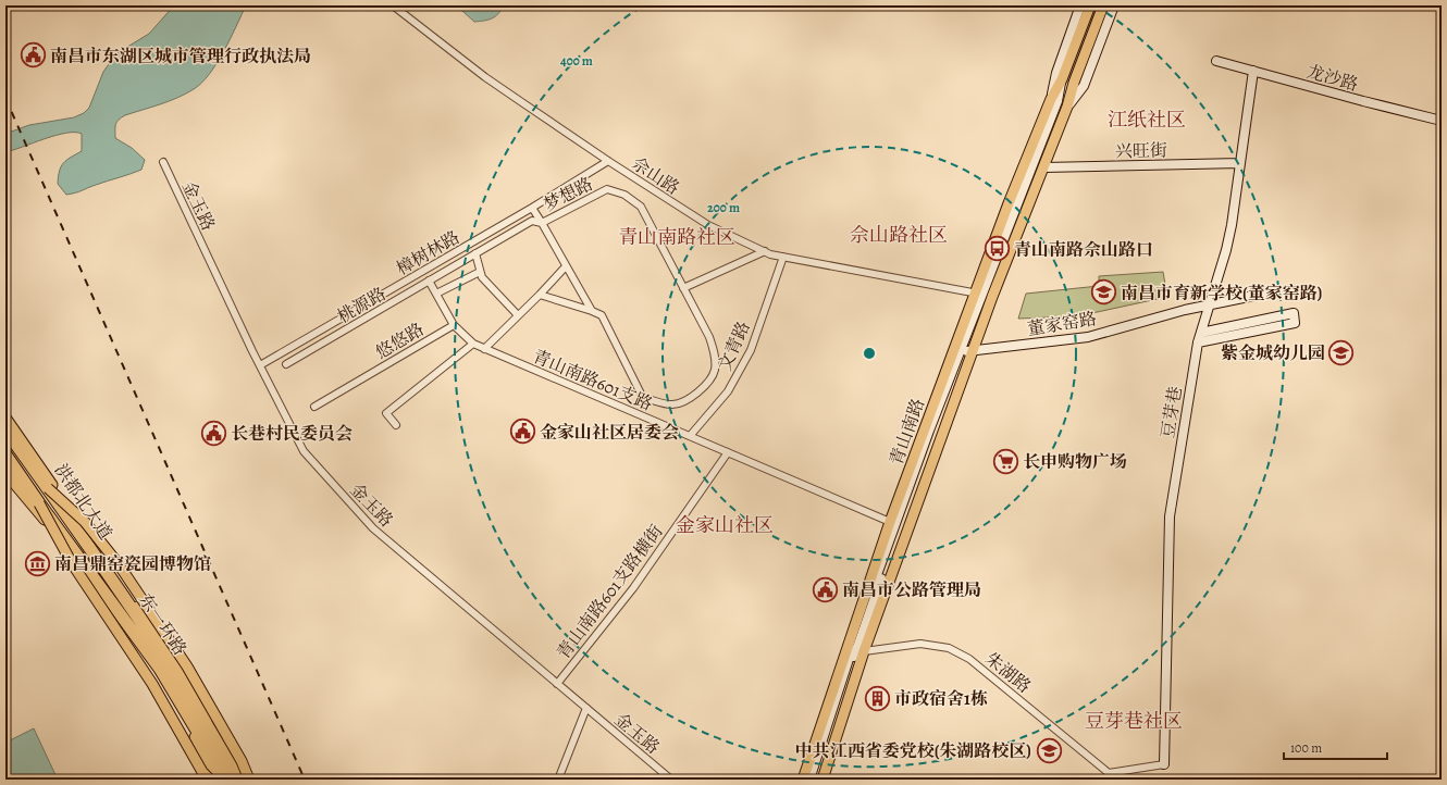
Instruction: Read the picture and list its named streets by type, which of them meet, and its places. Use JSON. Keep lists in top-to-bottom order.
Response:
{
  "streets": {
    "highway": ["东一环路"],
    "main road": ["青山南路", "洪都北大道"],
    "street": [
      "龙沙路",
      "兴旺街",
      "佘山路",
      "梦想路",
      "金玉路",
      "樟树林路",
      "桃源路",
      "董家窑路",
      "悠悠路",
      "文青路",
      "青山南路601支路",
      "豆芽巷",
      "青山南路601支路横街",
      "朱湖路"
    ]
  },
  "crossings": [
    ["龙沙路", "豆芽巷"],
    ["兴旺街", "豆芽巷"],
    ["兴旺街", "青山南路"],
    ["佘山路", "樟树林路"],
    ["佘山路", "文青路"],
    ["佘山路", "青山南路"],
    ["梦想路", "桃源路"],
    ["金玉路", "樟树林路"],
    ["金玉路", "青山南路601支路横街"],
    ["董家窑路", "豆芽巷"],
    ["董家窑路", "青山南路"],
    ["文青路", "青山南路601支路"],
    ["青山南路601支路", "青山南路"],
    ["青山南路601支路", "青山南路601支路横街"],
    ["青山南路", "朱湖路"]
  ],
  "districts": [
    "江纸社区",
    "佘山路社区",
    "青山南路社区",
    "金家山社区",
    "豆芽巷社区"
  ],
  "places": {
    "public building": [
      "南昌市东湖区城市管理行政执法局",
      "金家山社区居委会",
      "长巷村民委员会",
      "南昌市公路管理局"
    ],
    "bus stop": ["青山南路佘山路口"],
    "school or university": ["南昌市育新学校(董家窑路)", "紫金城幼儿园", "中共江西省委党校(朱湖路校区)"],
    "supermarket": ["长申购物广场"],
    "museum": ["南昌鼎窑瓷园博物馆"],
    "building": ["市政宿舍1栋"]
  },
  "scale_bar": "100 m",
  "rings": ["400 m", "200 m"]
}
